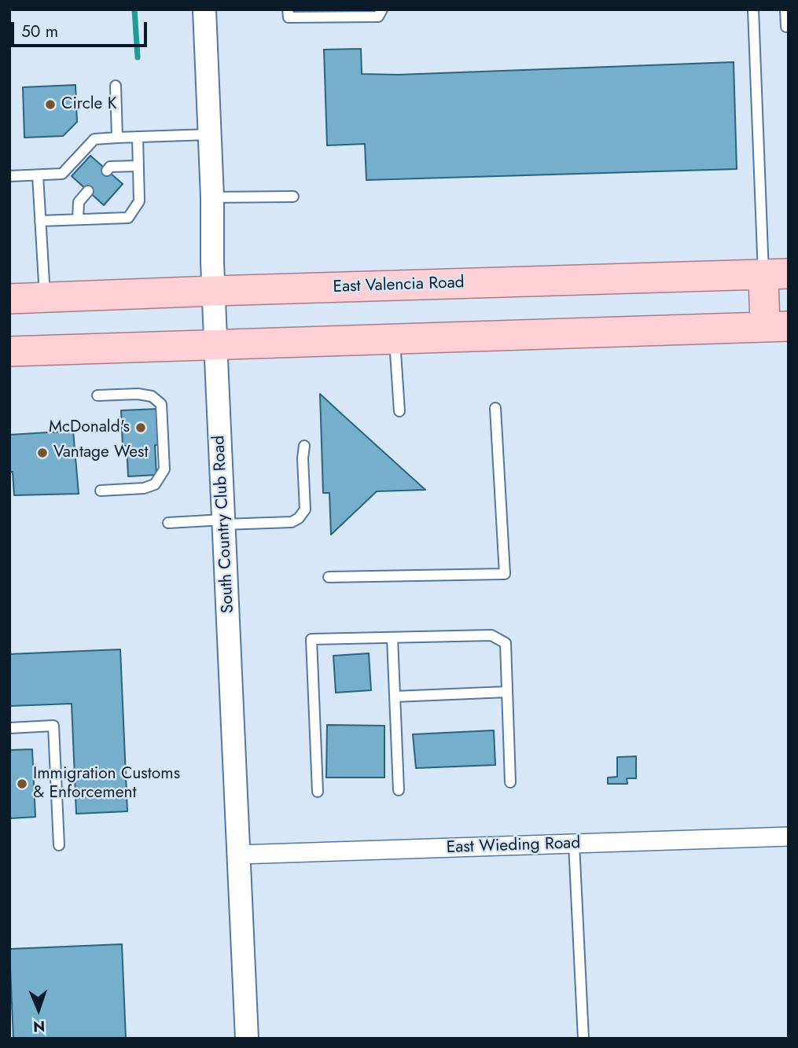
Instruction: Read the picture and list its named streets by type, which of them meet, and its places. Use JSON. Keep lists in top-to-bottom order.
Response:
{
  "streets": {
    "main road": ["East Valencia Road"],
    "street": ["South Country Club Road", "East Wieding Road"]
  },
  "crossings": [
    ["East Valencia Road", "South Country Club Road"],
    ["South Country Club Road", "East Wieding Road"]
  ],
  "places": [
    "Circle K",
    "McDonald's",
    "Vantage West",
    "Immigration Customs & Enforcement"
  ],
  "scale_bar": "50 m",
  "north": "bottom"
}
